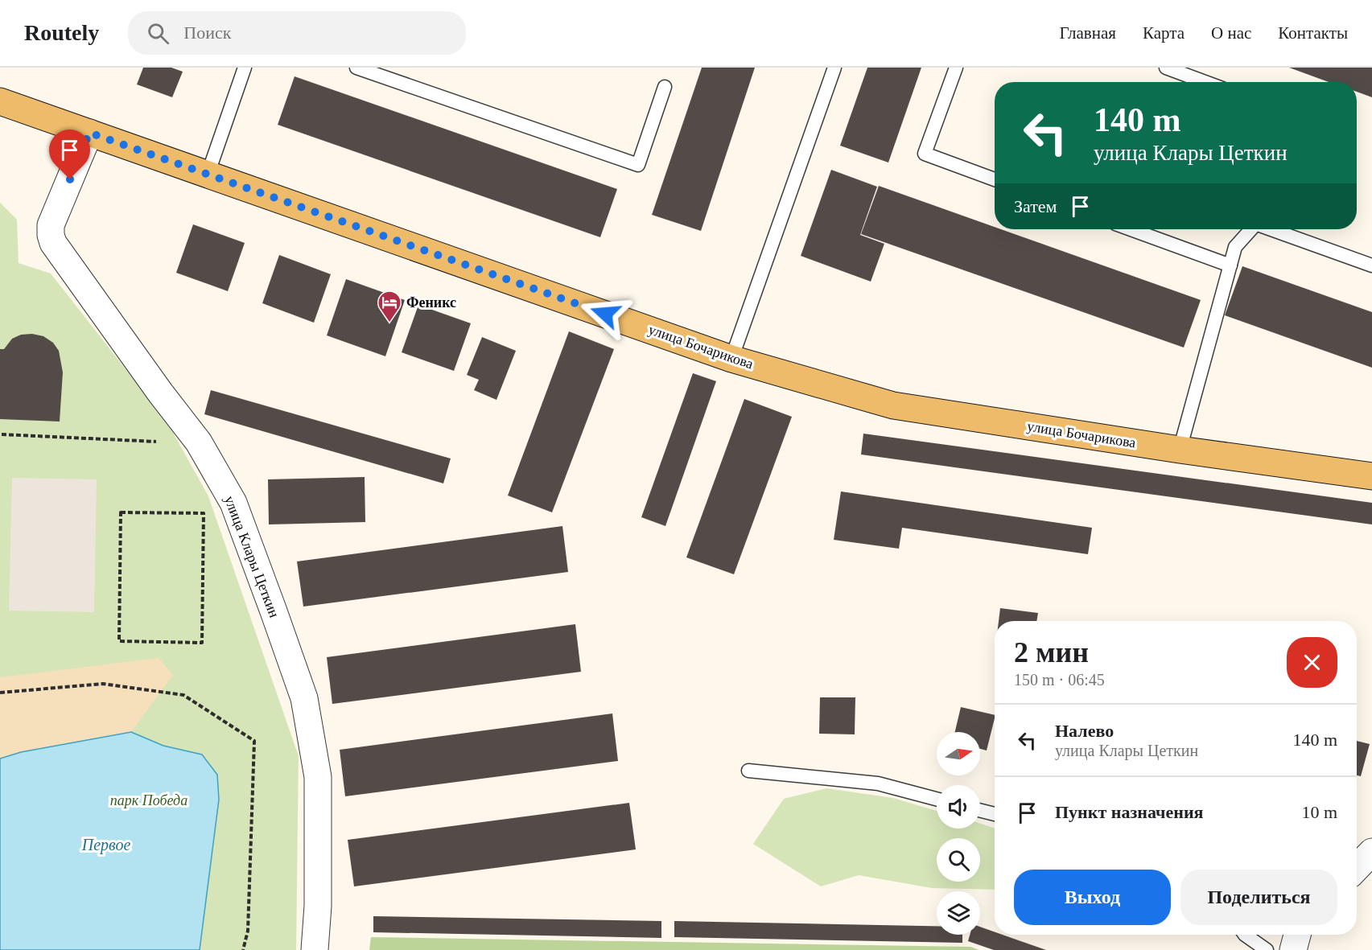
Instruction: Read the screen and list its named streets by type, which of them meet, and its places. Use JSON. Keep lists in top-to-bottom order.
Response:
{
  "streets": {
    "main road": ["улица Бочарикова"],
    "street": ["улица Клары Цеткин"]
  },
  "crossings": [
    ["улица Бочарикова", "улица Клары Цеткин"]
  ],
  "water": ["Первое"],
  "parks": ["парк Победa"],
  "places": {
    "hotel": ["Феникс"]
  },
  "north": "right",
  "page": {
    "header": "Routely",
    "search": "Поиск",
    "nav": [
      "Главная",
      "Карта",
      "О нас",
      "Контакты"
    ],
    "turn": ["140 m", "улица Клары Цеткин"],
    "then": "Затем",
    "heading": ["2 мин", "150 m · 06:45"],
    "list": [
      {
        "name": "Налево",
        "note": "улица Клары Цеткин",
        "value": "140 m"
      },
      {
        "name": "Пункт назначения",
        "value": "10 m"
      }
    ],
    "buttons": ["Выход", "Поделиться"]
  }
}
